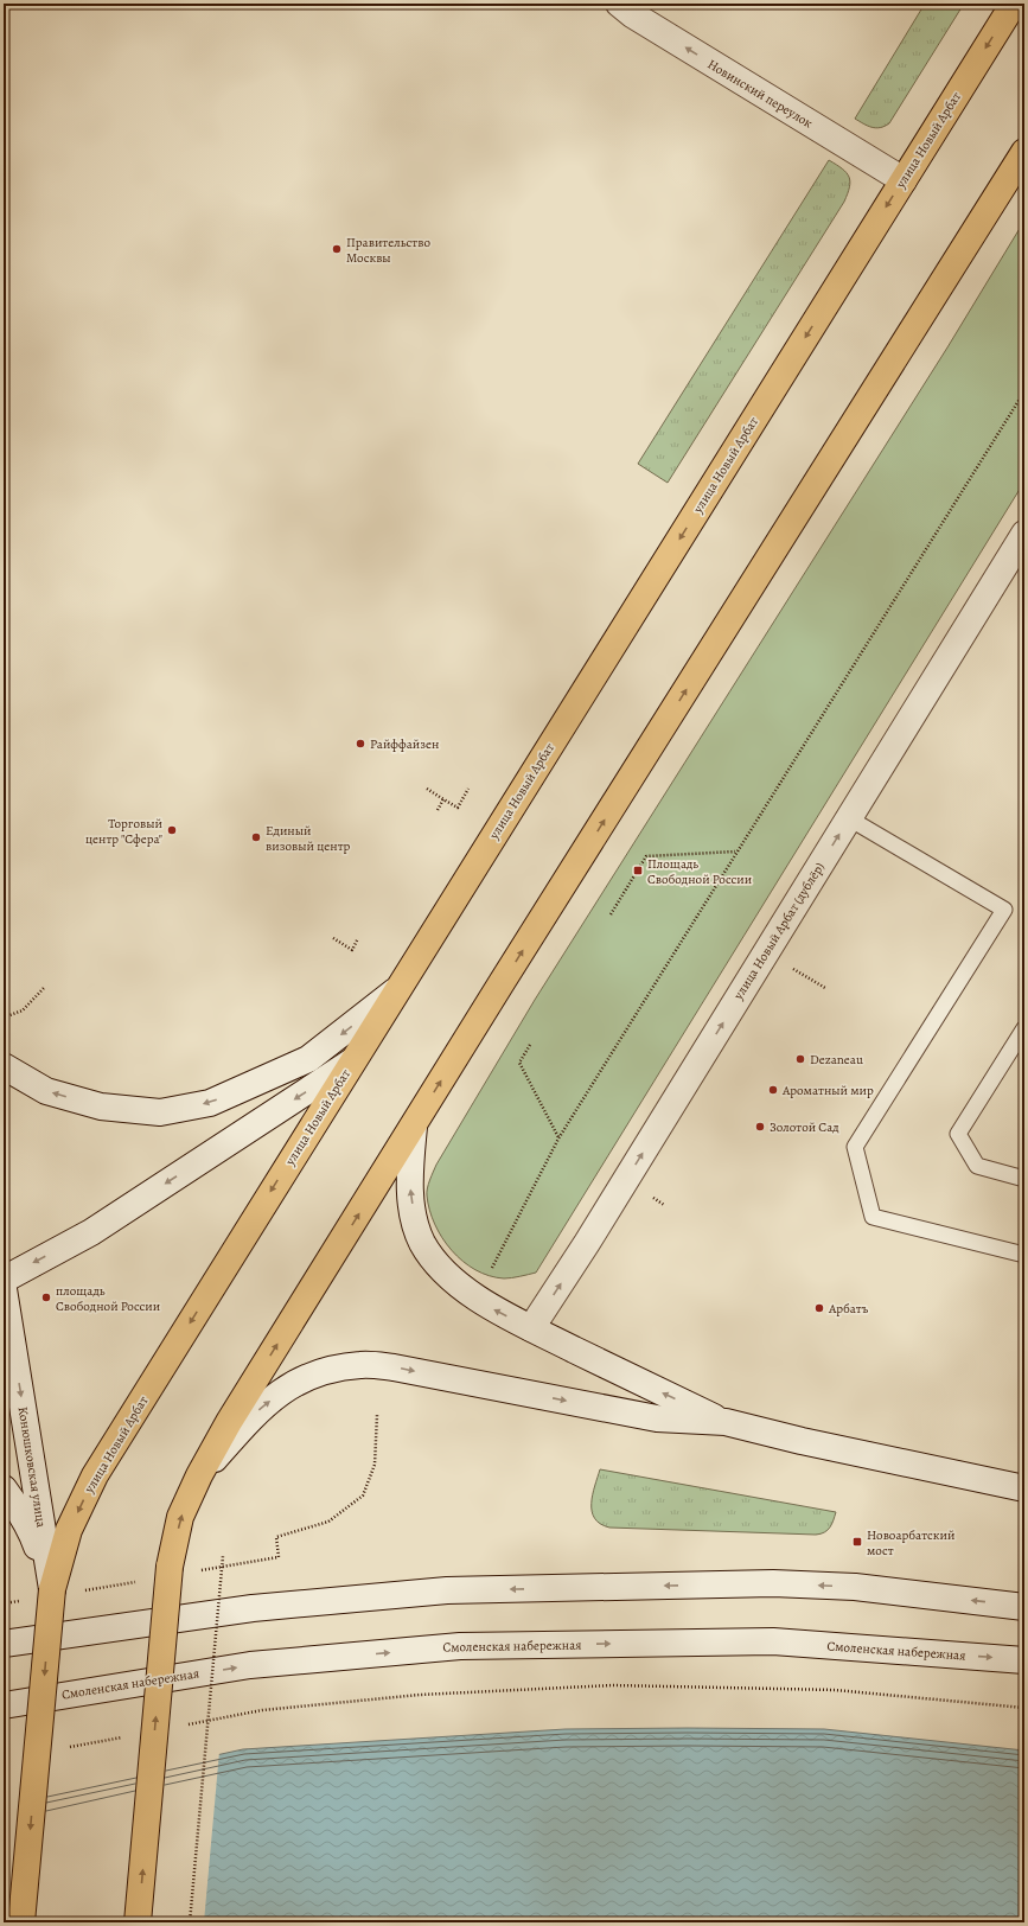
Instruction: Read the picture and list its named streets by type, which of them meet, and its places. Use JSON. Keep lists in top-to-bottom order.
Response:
{
  "streets": {
    "main road": [
      "Новинский переулок",
      "улица Новый Арбат",
      "улица Новый Арбат (дублёр)",
      "Конюшковская улица",
      "Смоленская набережная"
    ]
  },
  "crossings": [
    ["Новинский переулок", "улица Новый Арбат"],
    ["улица Новый Арбат", "Конюшковская улица"]
  ],
  "one_way": ["Новинский переулок"],
  "places": {
    "other": [
      "Правительство Москвы",
      "Райффайзен",
      "Торговый центр \"Сфера\"",
      "Единый визовый центр",
      "Dezaneau",
      "Ароматный мир",
      "Золотой Сад",
      "площадь Свободной России",
      "Арбатъ"
    ],
    "transit": ["Площадь Свободной России", "Новоарбатский мост"]
  }
}
